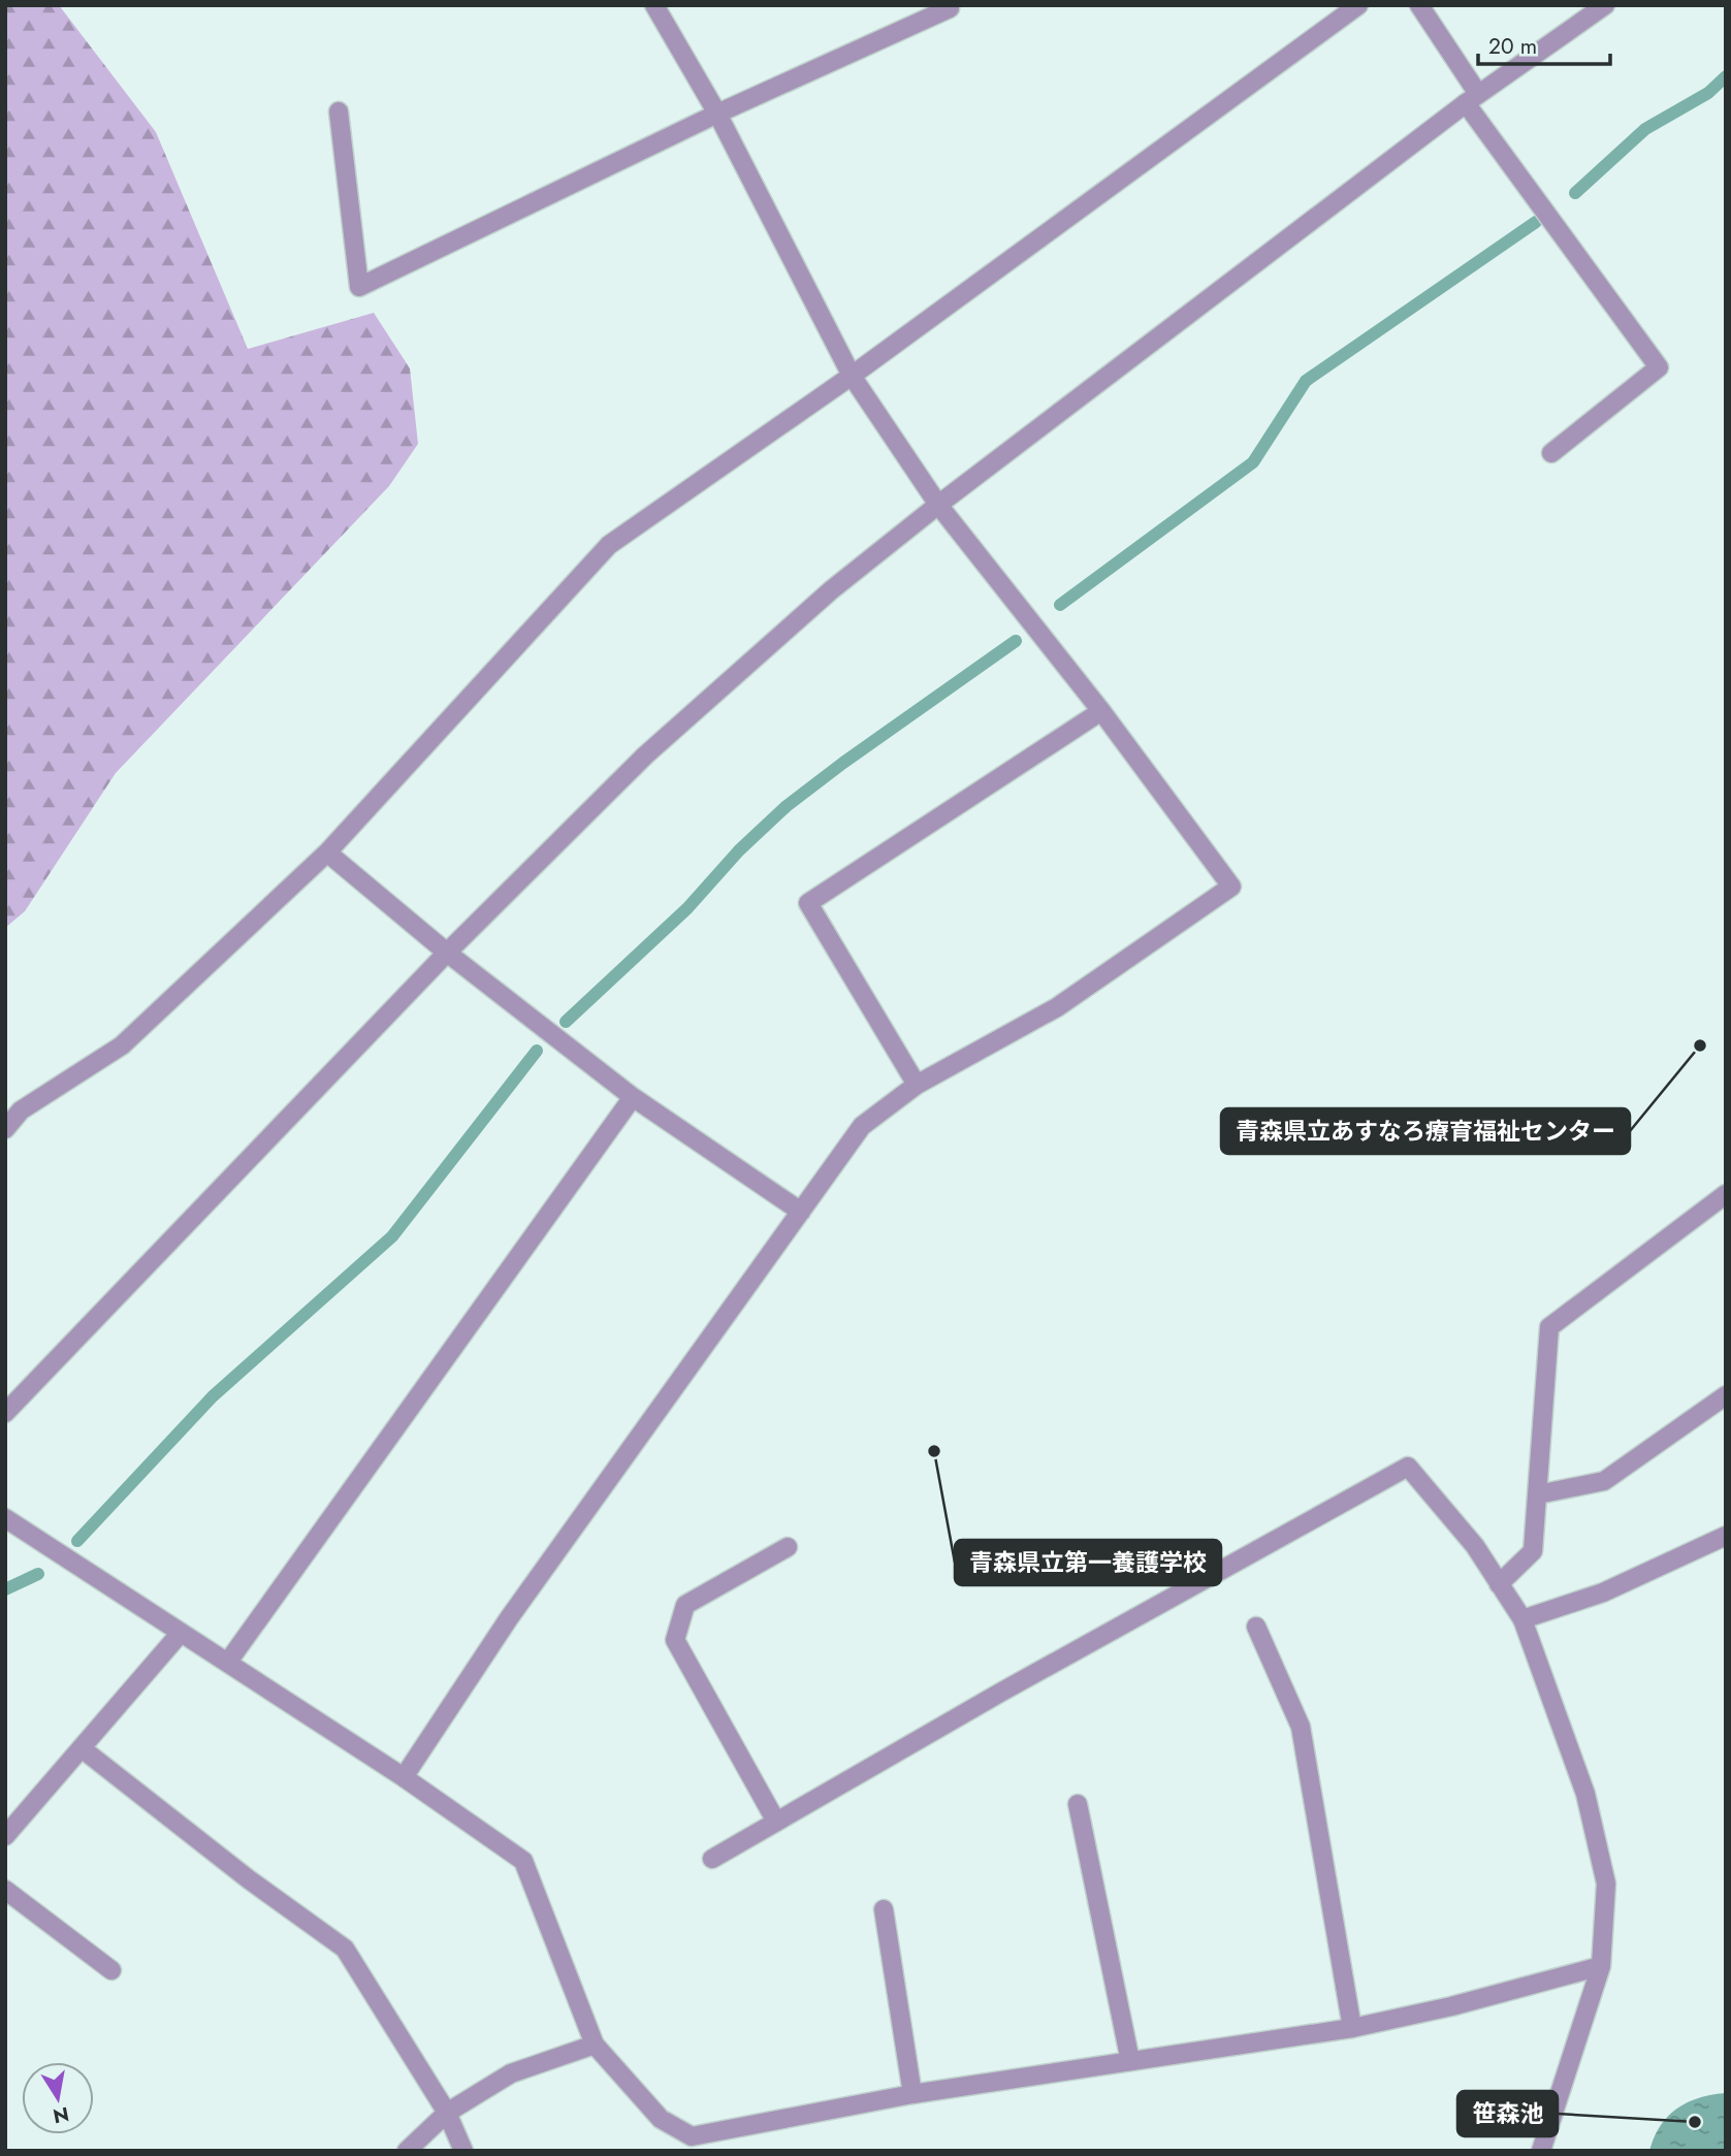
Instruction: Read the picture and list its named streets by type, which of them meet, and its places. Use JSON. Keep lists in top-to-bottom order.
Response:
{
  "places": ["青森県立あすなろ療育福祉センター", "青森県立第一養護学校", "笹森池"],
  "scale_bar": "20 m",
  "north": "bottom"
}
